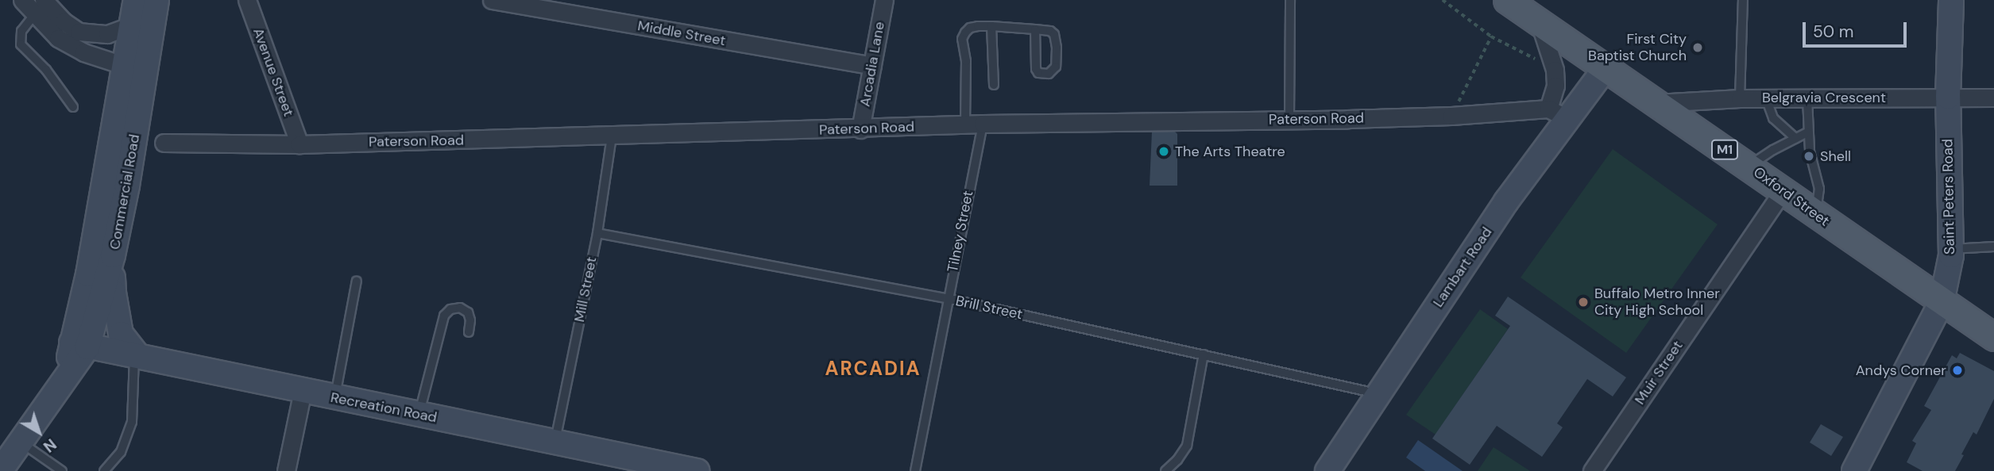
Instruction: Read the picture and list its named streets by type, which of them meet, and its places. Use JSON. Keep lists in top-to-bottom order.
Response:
{
  "streets": {
    "main road": ["M1", "Oxford Street"],
    "street": [
      "Middle Street",
      "Arcadia Lane",
      "Avenue Street",
      "Belgravia Crescent",
      "Paterson Road",
      "Commercial Road",
      "Saint Peters Road",
      "Lambart Road",
      "Muir Street",
      "Recreation Road"
    ],
    "lane": ["Tilney Street", "Mill Street", "Brill Street"]
  },
  "crossings": [
    ["Middle Street", "Arcadia Lane"],
    ["Arcadia Lane", "Paterson Road"],
    ["Avenue Street", "Paterson Road"],
    ["Belgravia Crescent", "Oxford Street"],
    ["Belgravia Crescent", "Saint Peters Road"],
    ["Paterson Road", "Tilney Street"],
    ["Paterson Road", "Lambart Road"],
    ["Paterson Road", "Mill Street"],
    ["Commercial Road", "Recreation Road"],
    ["Oxford Street", "Saint Peters Road"],
    ["Oxford Street", "Lambart Road"],
    ["Oxford Street", "Muir Street"],
    ["Tilney Street", "Brill Street"],
    ["Lambart Road", "Brill Street"],
    ["Mill Street", "Brill Street"],
    ["Mill Street", "Recreation Road"]
  ],
  "districts": ["ARCADIA"],
  "places": [
    "First City Baptist Church",
    "The Arts Theatre",
    "Shell",
    "Buffalo Metro Inner City High School",
    "Andys Corner"
  ],
  "scale_bar": "50 m",
  "north": "bottom right"
}
